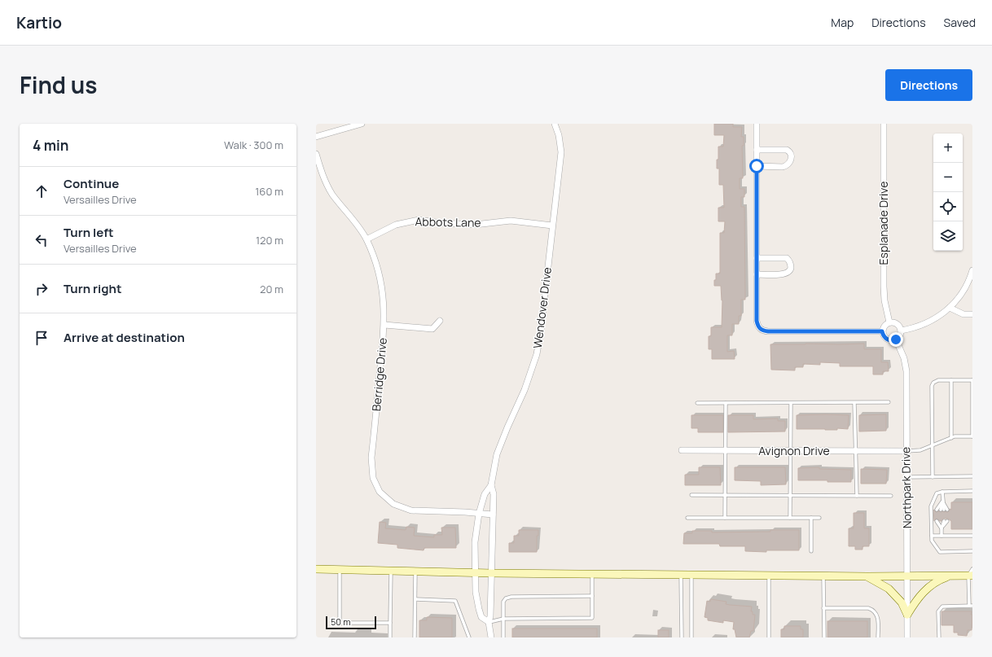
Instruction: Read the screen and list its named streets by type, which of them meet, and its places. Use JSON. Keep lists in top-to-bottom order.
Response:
{
  "streets": {
    "street": [
      "Abbots Lane",
      "Esplanade Drive",
      "Wendover Drive",
      "Berridge Drive",
      "Avignon Drive",
      "Northpark Drive"
    ]
  },
  "crossings": [
    ["Abbots Lane", "Wendover Drive"],
    ["Abbots Lane", "Berridge Drive"],
    ["Esplanade Drive", "Northpark Drive"],
    ["Wendover Drive", "Berridge Drive"],
    ["Avignon Drive", "Northpark Drive"]
  ],
  "scale_bar": "50 m",
  "page": {
    "header": "Kartio",
    "nav": ["Map", "Directions", "Saved"],
    "title": "Find us",
    "buttons": "Directions",
    "heading": ["4 min", "Walk · 300 m"],
    "map_buttons": ["+", "−"],
    "list": [
      ["Continue", "Versailles Drive", "160 m"],
      ["Turn left", "Versailles Drive", "120 m"],
      ["Turn right", "20 m"],
      "Arrive at destination"
    ],
    "scale": "50 m"
  }
}
